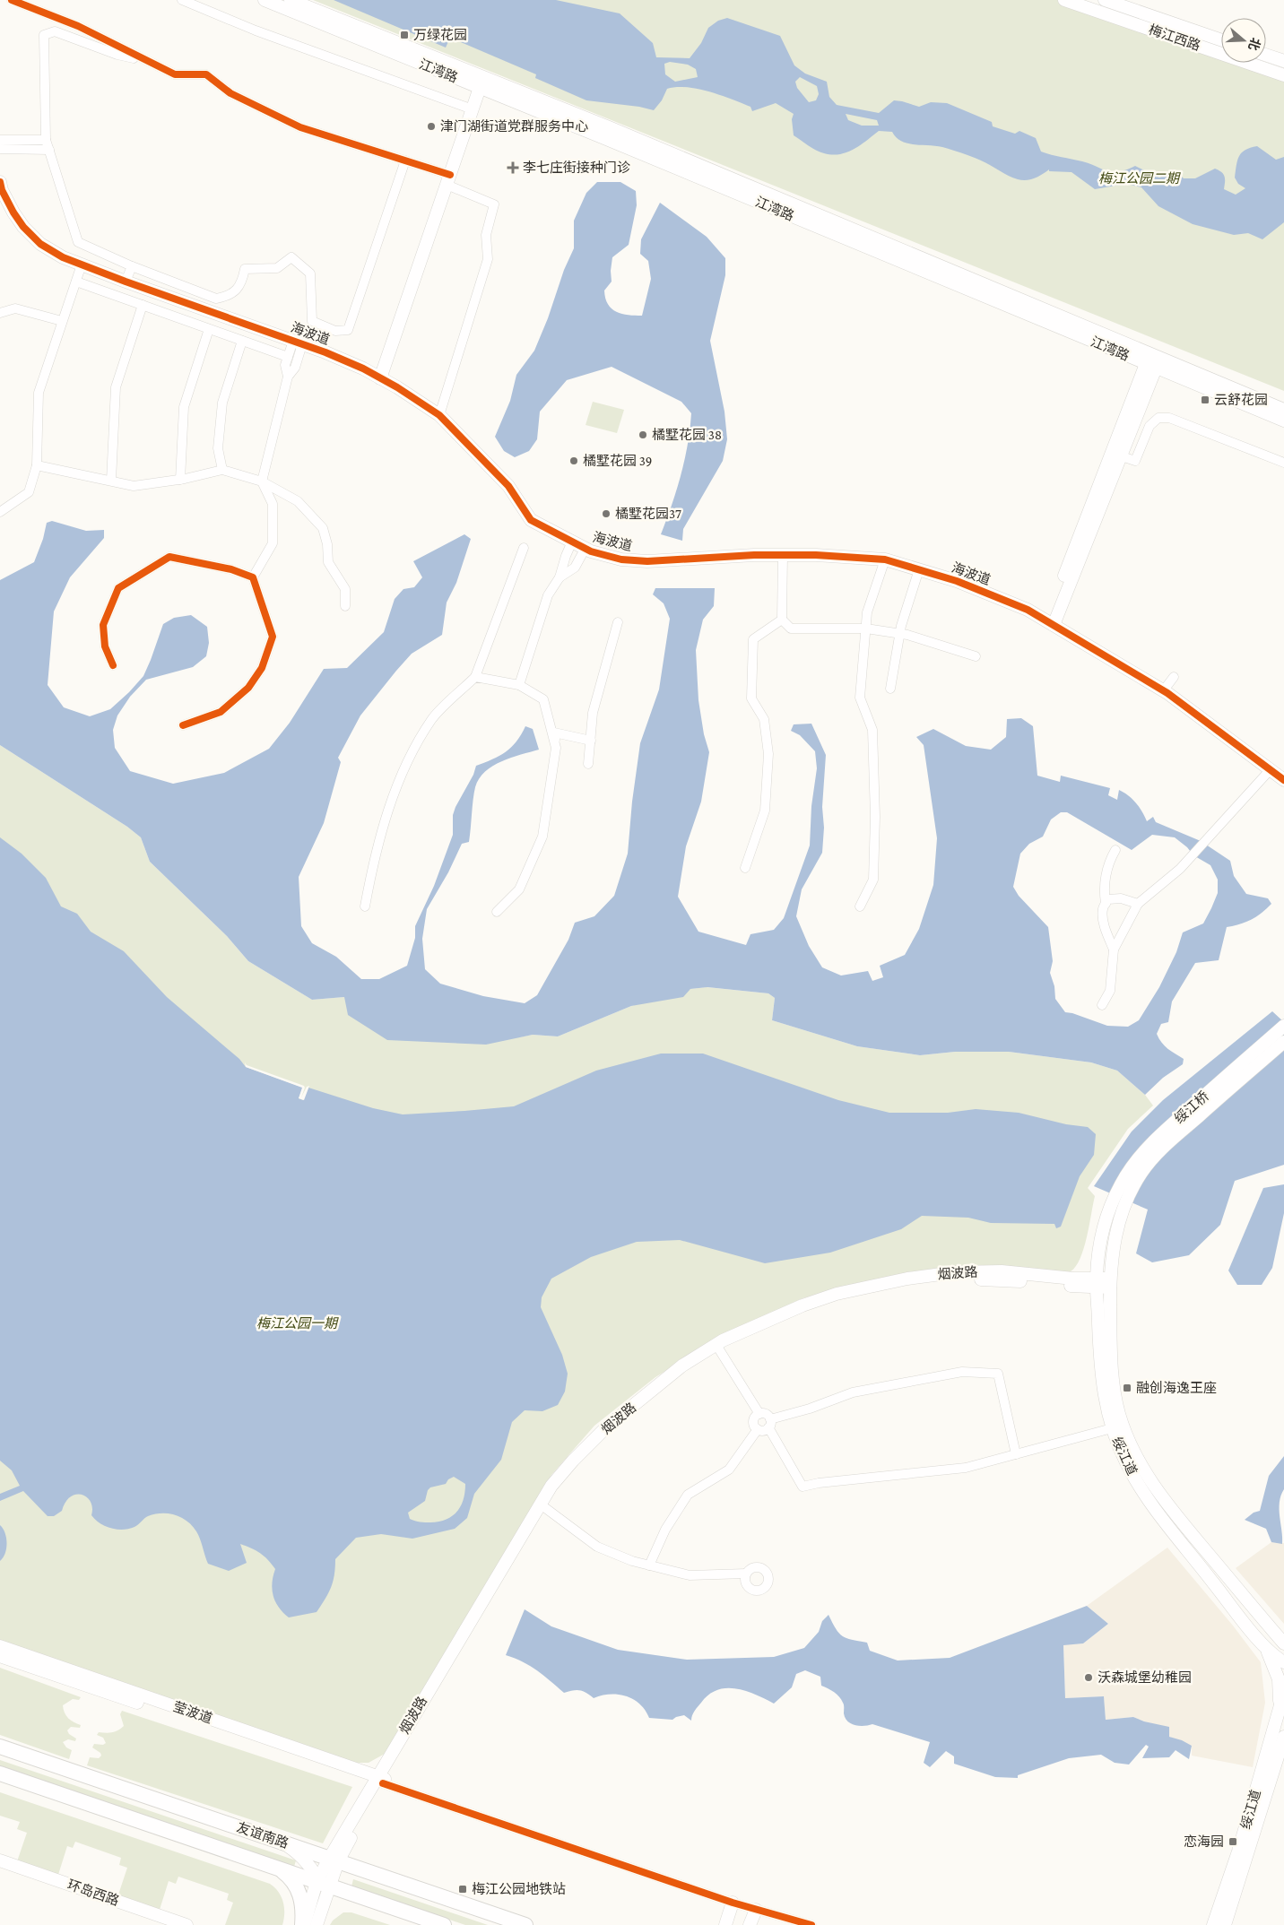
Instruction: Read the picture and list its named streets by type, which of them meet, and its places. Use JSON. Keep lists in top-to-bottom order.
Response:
{
  "streets": {
    "main road": [
      "梅江西路",
      "江湾路",
      "海波道",
      "绥江桥",
      "烟波路",
      "绥江道",
      "莹波道",
      "友谊南路",
      "环岛西路"
    ]
  },
  "crossings": [
    ["绥江桥", "绥江道"],
    ["烟波路", "绥江道"],
    ["烟波路", "莹波道"],
    ["烟波路", "友谊南路"]
  ],
  "parks": ["梅江公园二期", "梅江公园一期"],
  "places": {
    "transit": [
      "万绿花园",
      "云舒花园",
      "融创海逸王座",
      "恋海园",
      "梅江公园地铁站"
    ],
    "other": [
      "津门湖街道党群服务中心",
      "橘墅花园 38",
      "橘墅花园 39",
      "橘墅花园37",
      "沃森城堡幼稚园"
    ],
    "health": ["李七庄街接种门诊"]
  },
  "north": "right"
}
